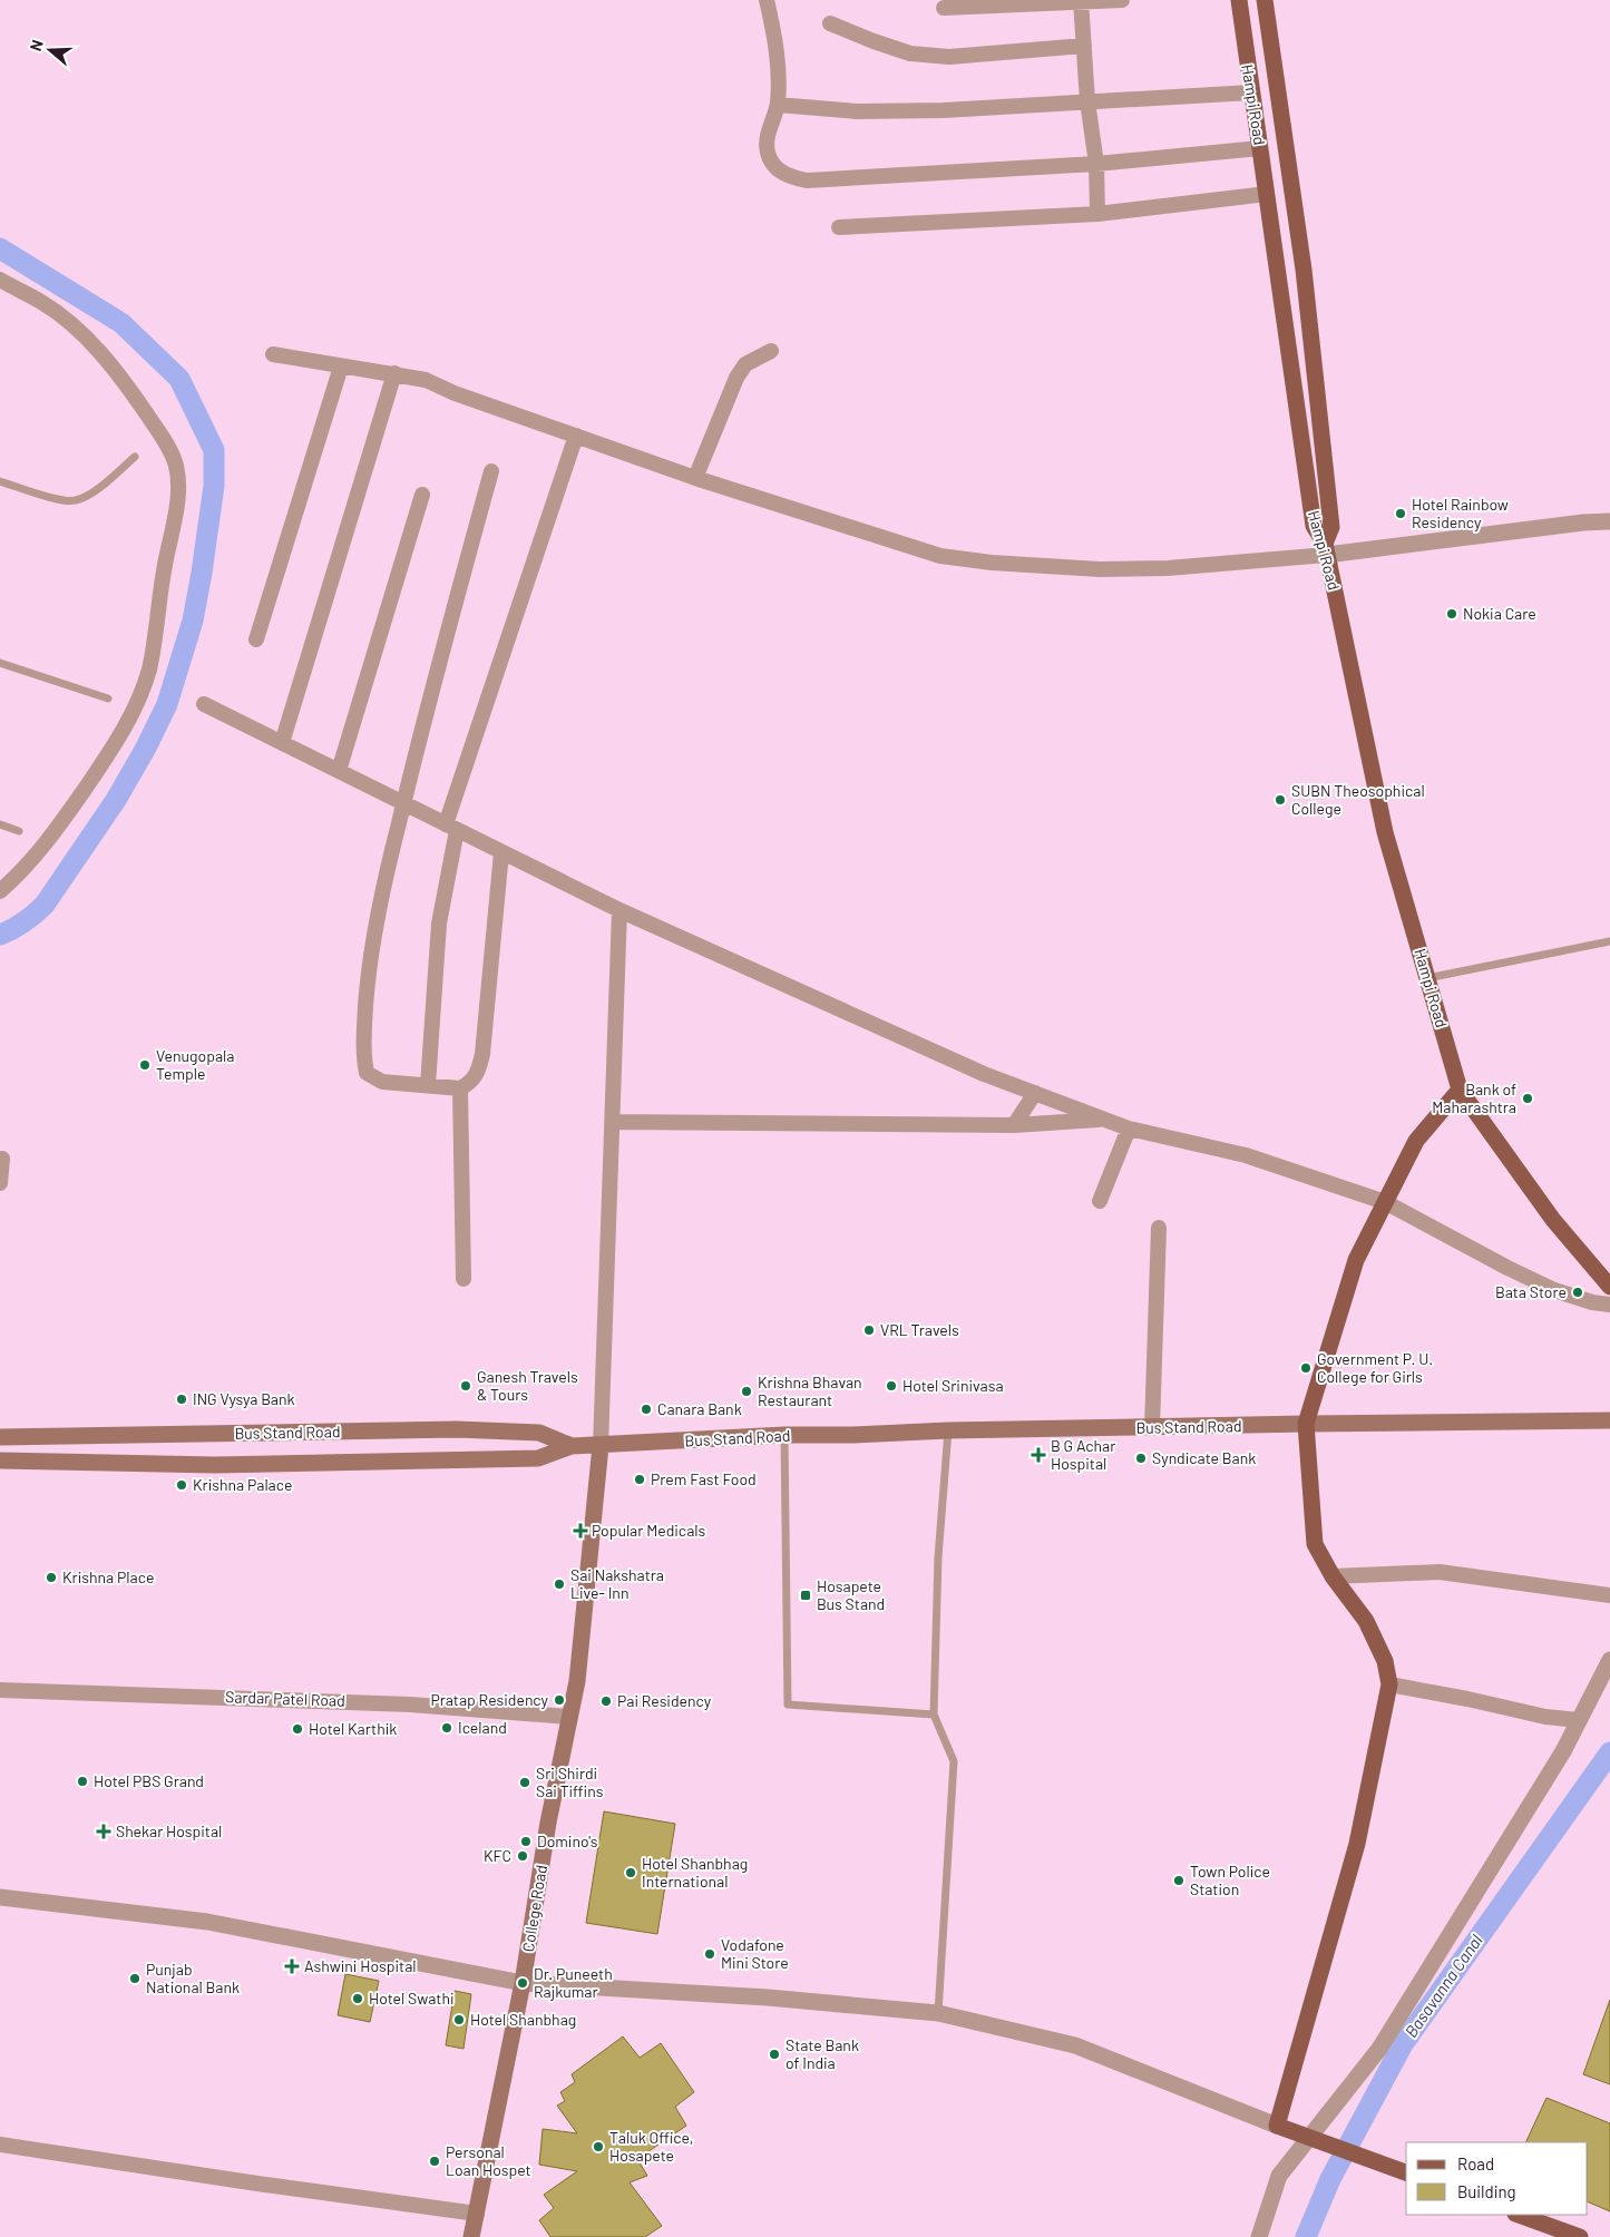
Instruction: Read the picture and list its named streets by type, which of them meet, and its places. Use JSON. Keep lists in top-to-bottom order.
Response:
{
  "streets": {
    "main road": ["Hampi Road", "Bus Stand Road", "College Road"],
    "street": ["Sardar Patel Road"]
  },
  "crossings": [
    ["Bus Stand Road", "College Road"],
    ["Sardar Patel Road", "College Road"]
  ],
  "water": ["Basavanna Canal"],
  "places": {
    "other": [
      "Hotel Rainbow Residency",
      "Nokia Care",
      "SUBN Theosophical College",
      "Venugopala Temple",
      "Bank of Maharashtra",
      "Bata Store",
      "VRL Travels",
      "Government P. U. College for Girls",
      "Ganesh Travels & Tours",
      "Hotel Srinivasa",
      "Krishna Bhavan Restaurant",
      "ING Vysya Bank",
      "Canara Bank",
      "Syndicate Bank",
      "Prem Fast Food",
      "Krishna Palace",
      "Krishna Place",
      "Sai Nakshatra Live- Inn",
      "Pratap Residency",
      "Pai Residency",
      "Iceland",
      "Hotel Karthik",
      "Hotel PBS Grand",
      "Sri Shirdi Sai Tiffins",
      "Domino's",
      "KFC",
      "Hotel Shanbhag International",
      "Town Police Station",
      "Vodafone Mini Store",
      "Punjab National Bank",
      "Dr. Puneeth Rajkumar",
      "Hotel Swathi",
      "Hotel Shanbhag",
      "State Bank of India",
      "Taluk Office, Hosapete",
      "Personal Loan Hospet"
    ],
    "health": [
      "B G Achar Hospital",
      "Popular Medicals",
      "Shekar Hospital",
      "Ashwini Hospital"
    ],
    "transit": ["Hosapete Bus Stand"]
  },
  "legend": ["Road", "Building"],
  "north": "left"
}
